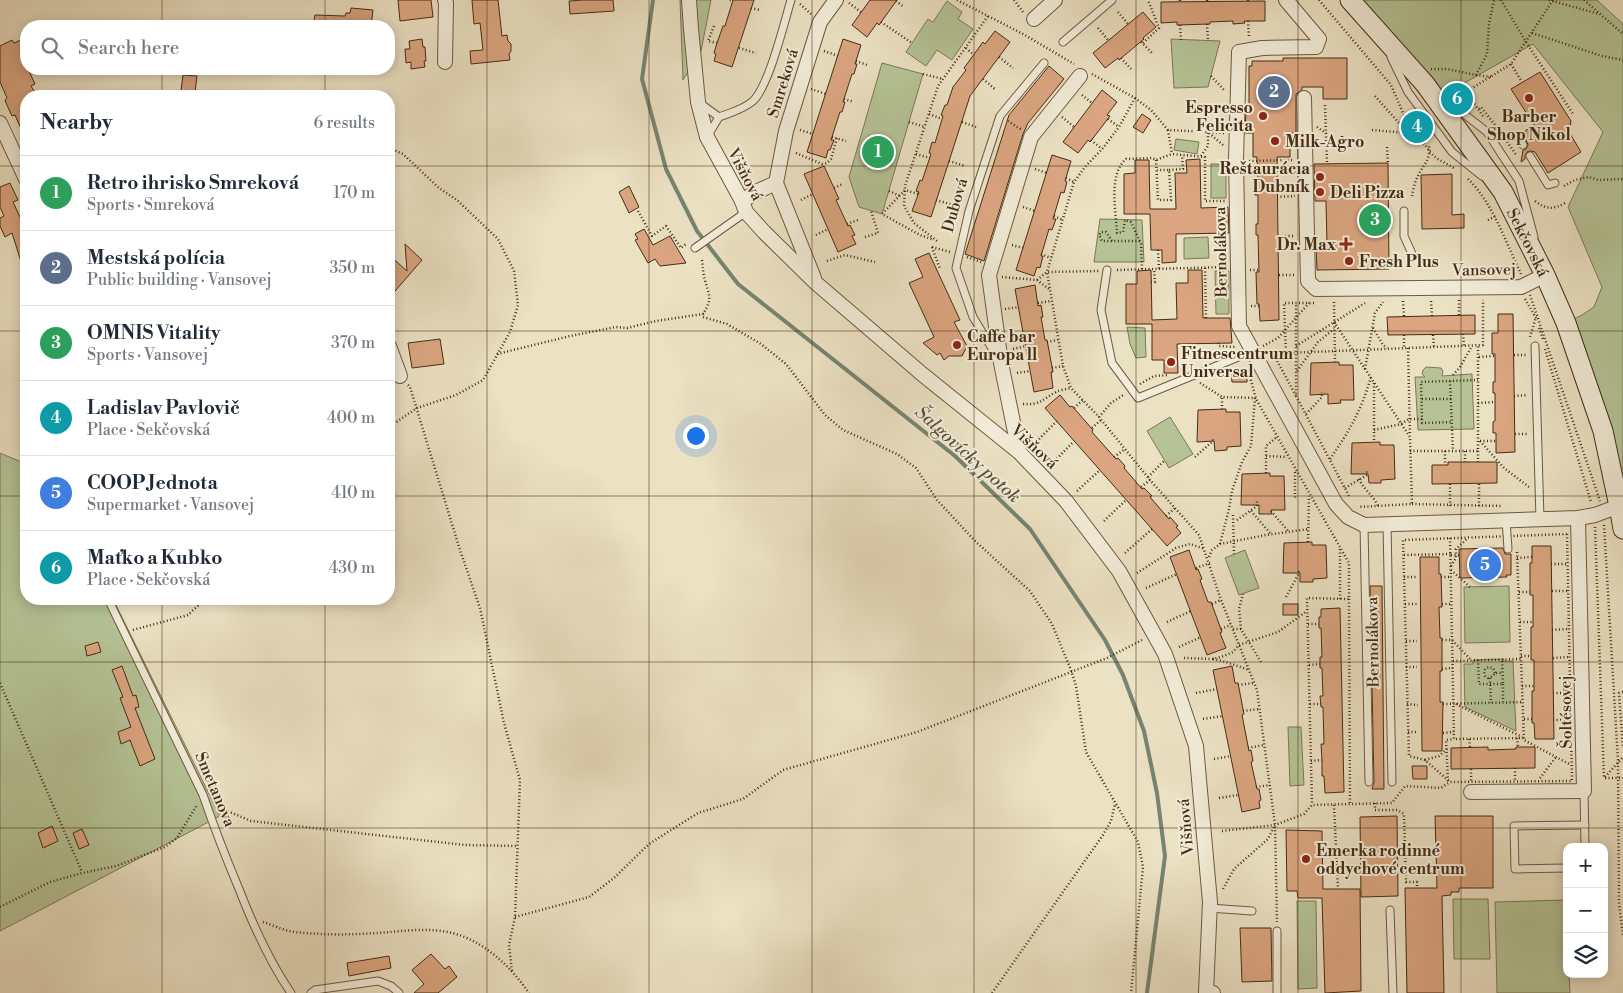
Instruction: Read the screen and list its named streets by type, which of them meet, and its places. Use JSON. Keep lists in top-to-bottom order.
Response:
{
  "streets": {
    "street": [
      "Smreková",
      "Višňová",
      "Dubová",
      "Sekčovská",
      "Bernolákova",
      "Vansovej",
      "Šoltésovej"
    ],
    "lane": ["Smetanova"]
  },
  "crossings": [
    ["Višňová", "Dubová"],
    ["Sekčovská", "Vansovej"]
  ],
  "water": ["Šalgovícky potok"],
  "places": {
    "other": [
      "Barber Shop Nikol",
      "Espresso Felicita",
      "Milk-Agro",
      "Reštaurácia Dubník",
      "Deli Pizza",
      "Fresh Plus",
      "Caffe bar Europa ll",
      "Fitnescentrum Universal",
      "Emerka rodinné oddychové centrum"
    ],
    "health": ["Dr. Max"]
  },
  "page": {
    "search": "Search here",
    "pins": [
      "2",
      "6",
      "4",
      "1",
      "3",
      "5"
    ],
    "heading": ["Nearby", "6 results"],
    "list": [
      {
        "mark": "1",
        "name": "Retro ihrisko Smreková",
        "note": "Sports · Smreková",
        "value": "170 m"
      },
      {
        "mark": "2",
        "name": "Mestská polícia",
        "note": "Public building · Vansovej",
        "value": "350 m"
      },
      {
        "mark": "3",
        "name": "OMNIS Vitality",
        "note": "Sports · Vansovej",
        "value": "370 m"
      },
      {
        "mark": "4",
        "name": "Ladislav Pavlovič",
        "note": "Place · Sekčovská",
        "value": "400 m"
      },
      {
        "mark": "5",
        "name": "COOP Jednota",
        "note": "Supermarket · Vansovej",
        "value": "410 m"
      },
      {
        "mark": "6",
        "name": "Maťko a Kubko",
        "note": "Place · Sekčovská",
        "value": "430 m"
      }
    ],
    "map_buttons": ["+", "−"]
  }
}
